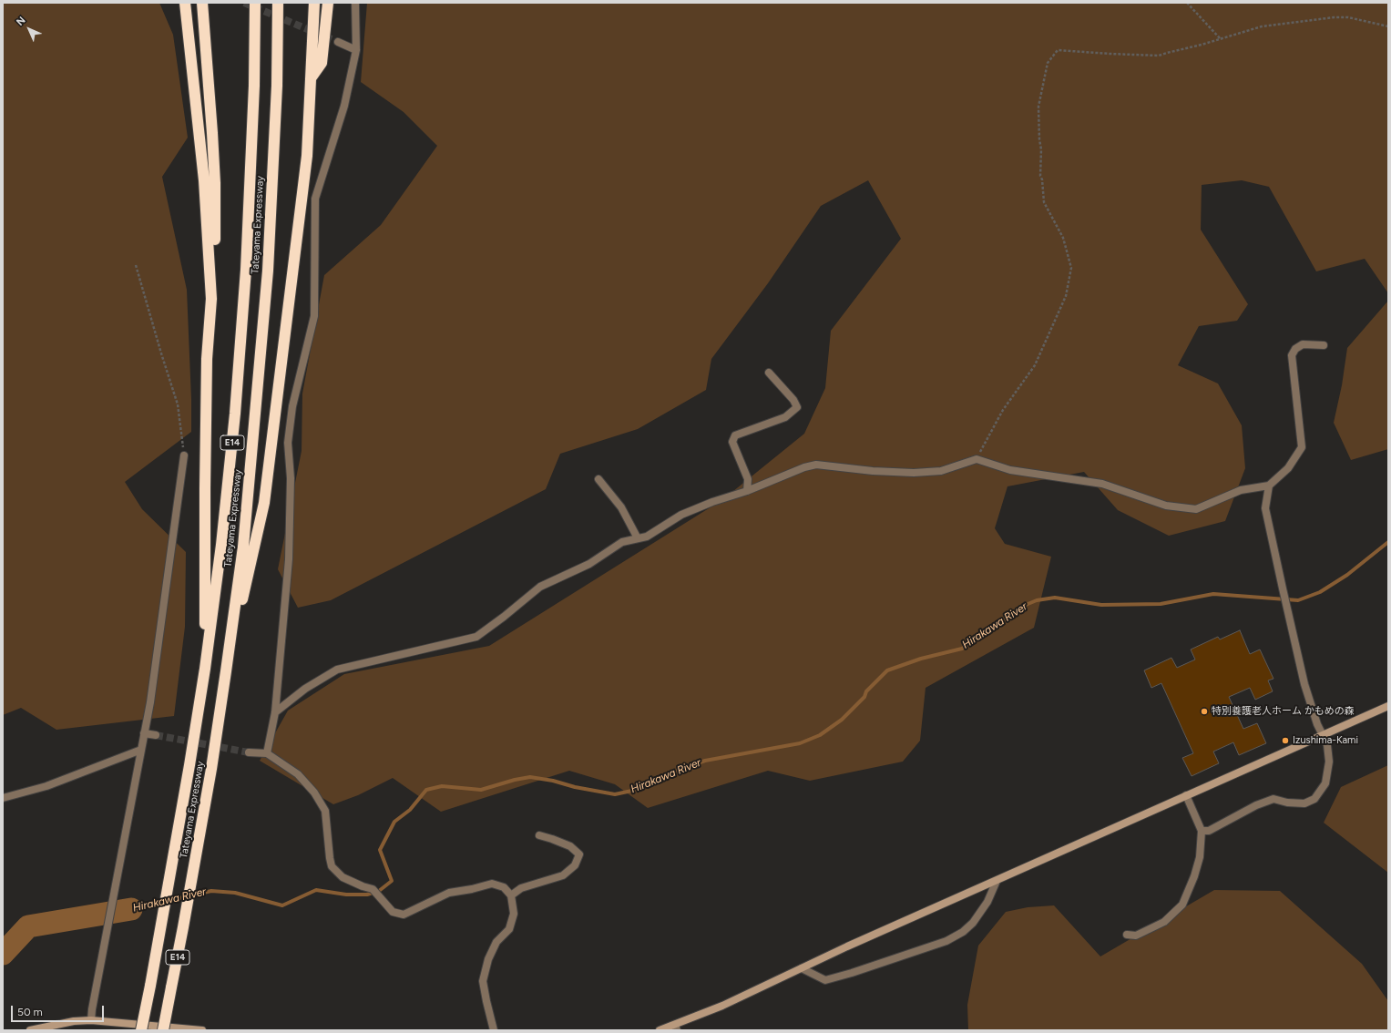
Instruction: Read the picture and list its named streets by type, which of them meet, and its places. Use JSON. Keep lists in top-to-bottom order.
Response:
{
  "streets": {
    "highway": ["Tateyama Expressway", "E14"]
  },
  "water": ["Hirakawa River"],
  "places": ["特別養護老人ホーム かもめの森", "Izushima-Kami"],
  "scale_bar": "50 m",
  "north": "top left"
}
